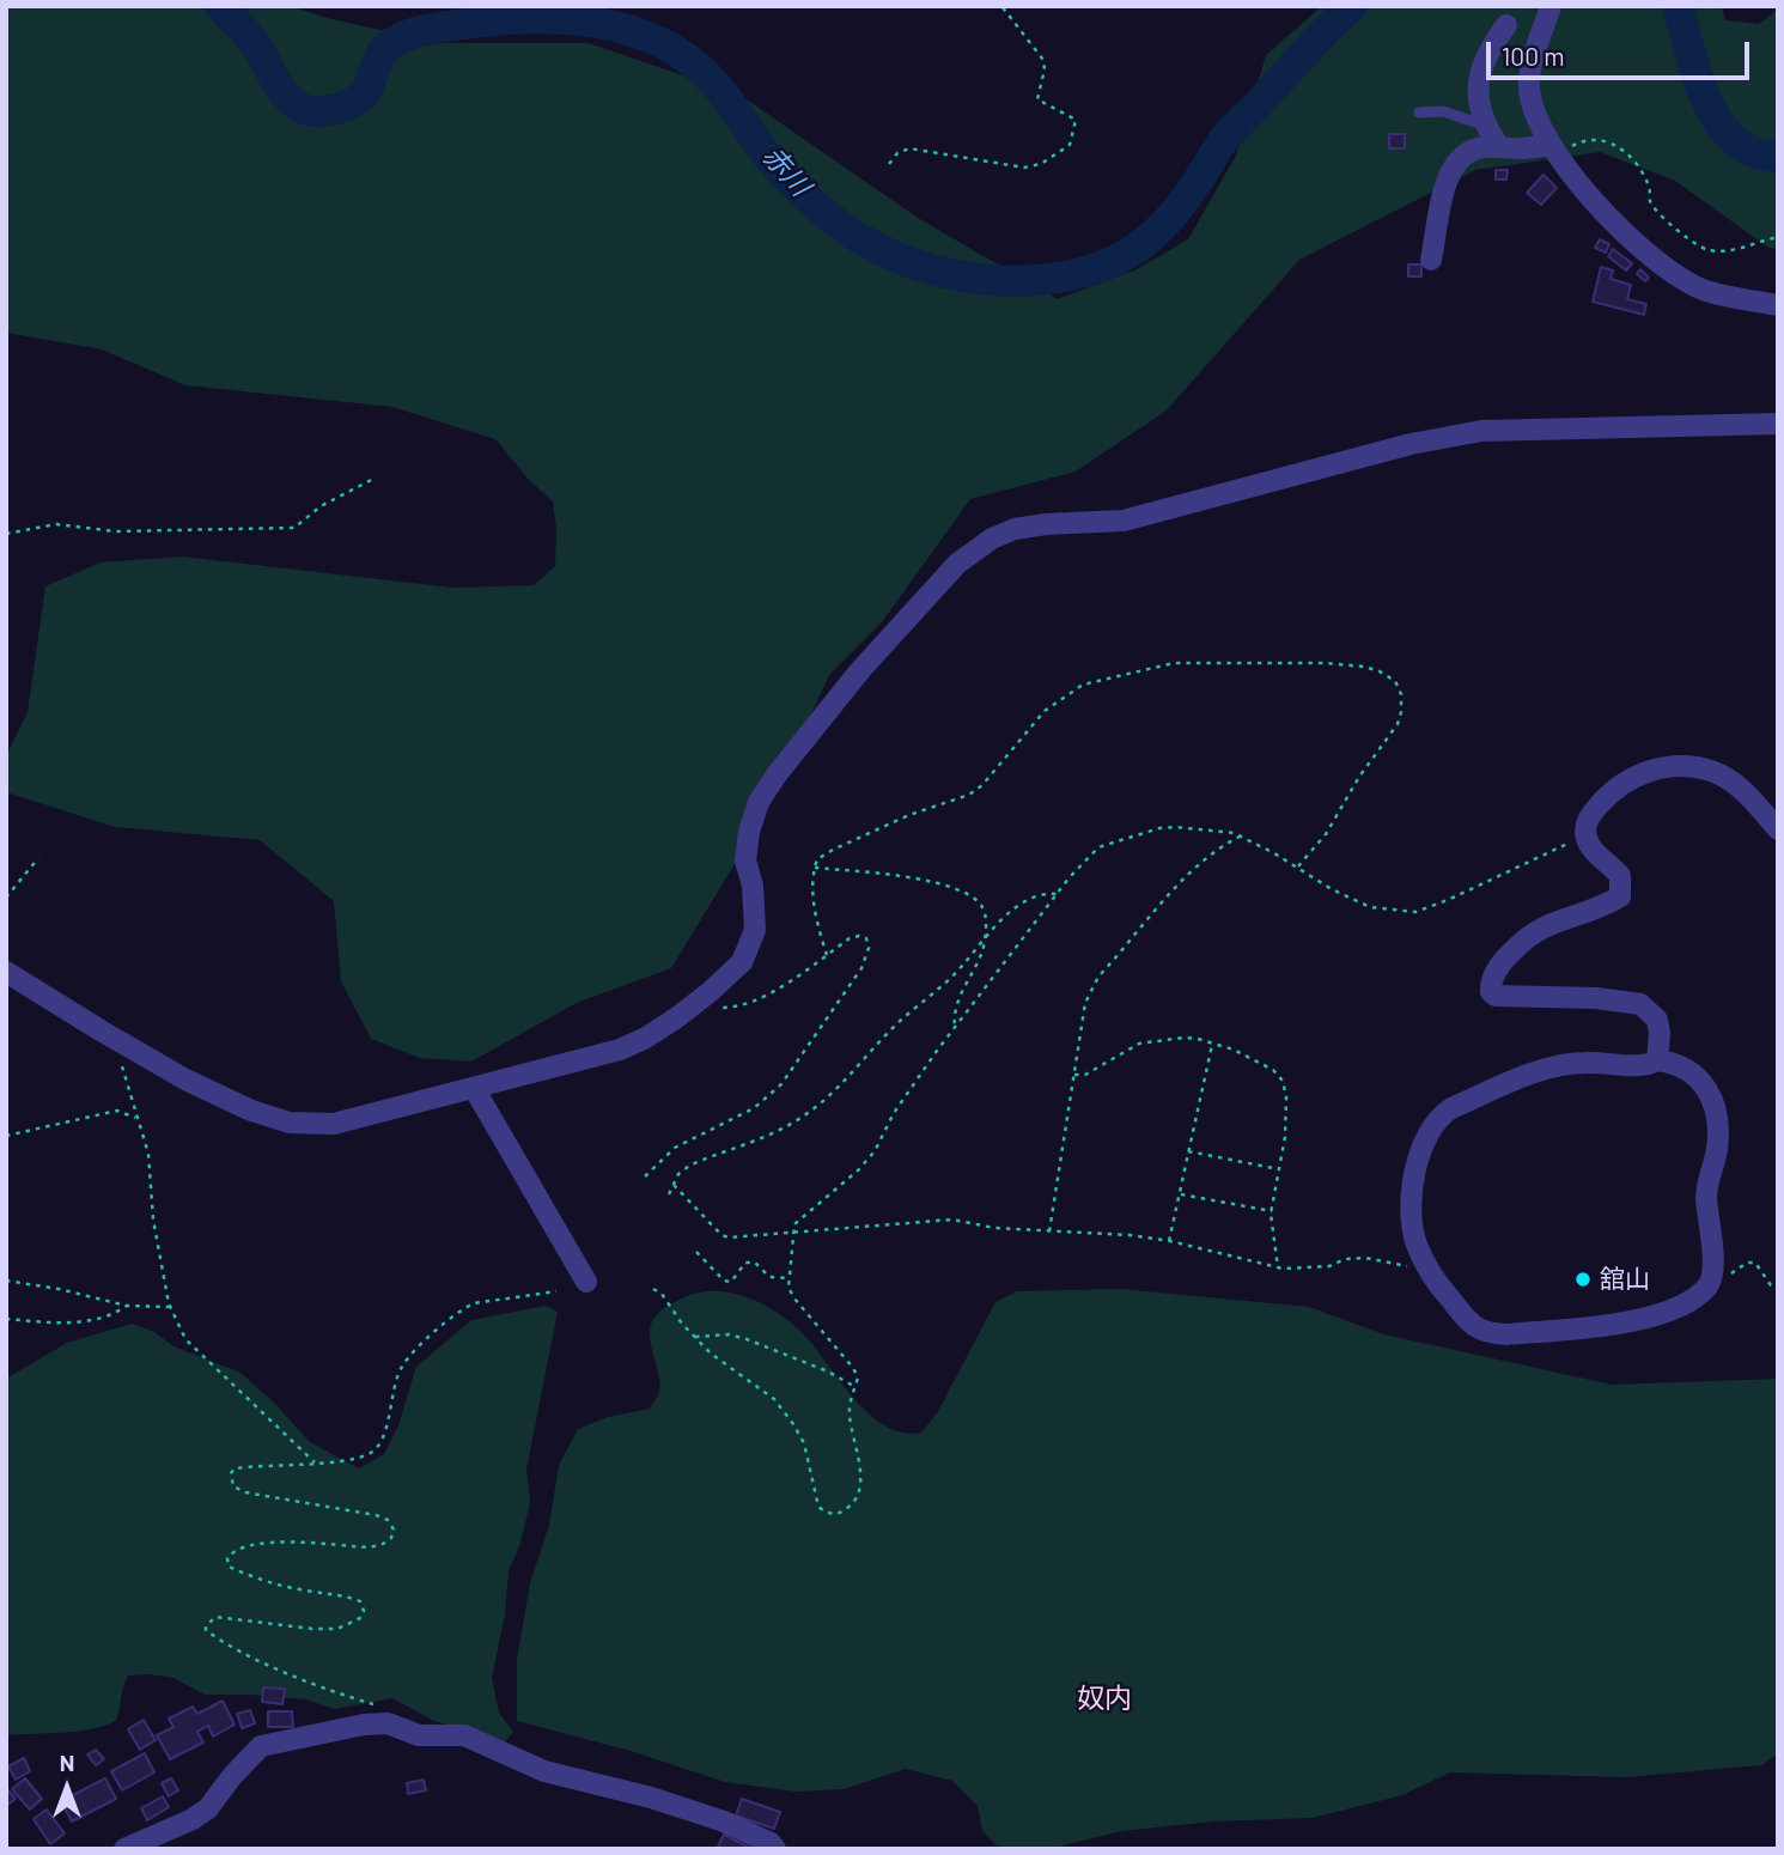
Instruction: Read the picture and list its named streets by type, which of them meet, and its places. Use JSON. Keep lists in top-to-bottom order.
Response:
{
  "districts": ["奴内"],
  "water": ["赤川"],
  "places": ["舘山"],
  "scale_bar": "100 m",
  "north": "top"
}
